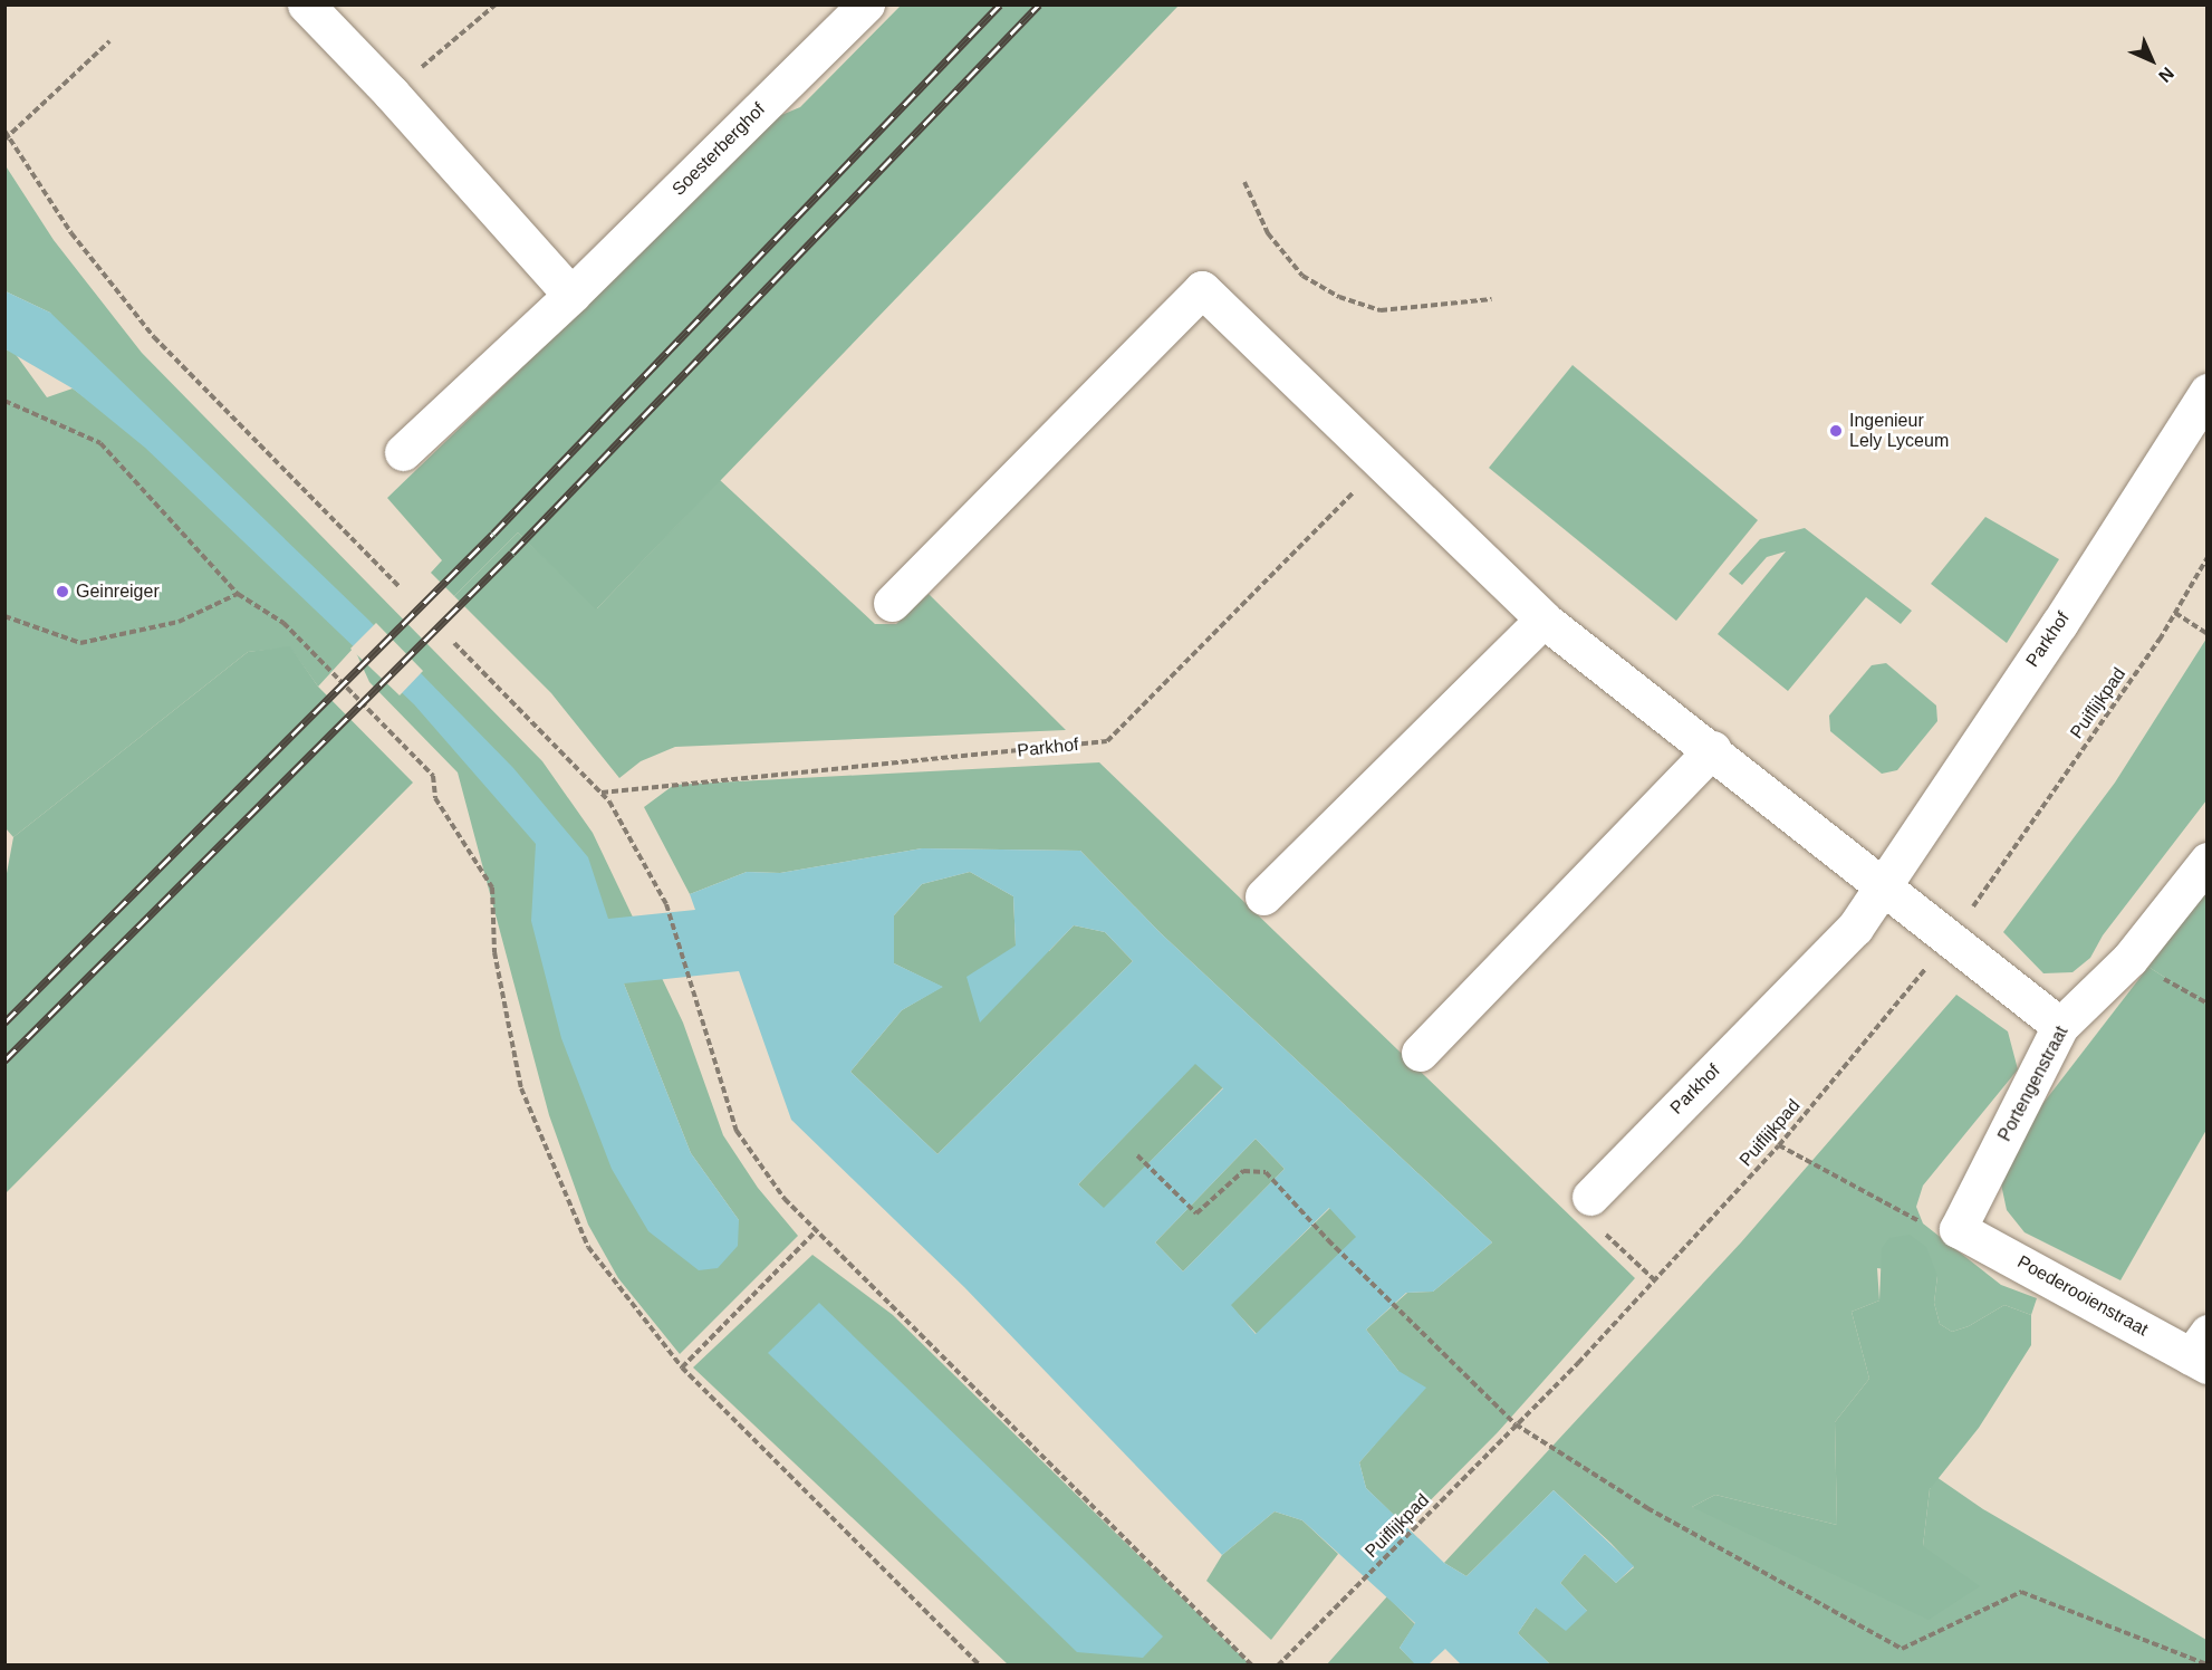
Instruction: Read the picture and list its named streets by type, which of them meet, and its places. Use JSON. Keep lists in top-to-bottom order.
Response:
{
  "streets": {
    "street": [
      "Soesterberghof",
      "Parkhof",
      "Portengenstraat",
      "Poederooienstraat"
    ],
    "path": ["Puiflijkpad"]
  },
  "crossings": [
    ["Portengenstraat", "Poederooienstraat"]
  ],
  "places": ["Ingenieur Lely Lyceum", "Geinreiger"],
  "north": "bottom right"
}
